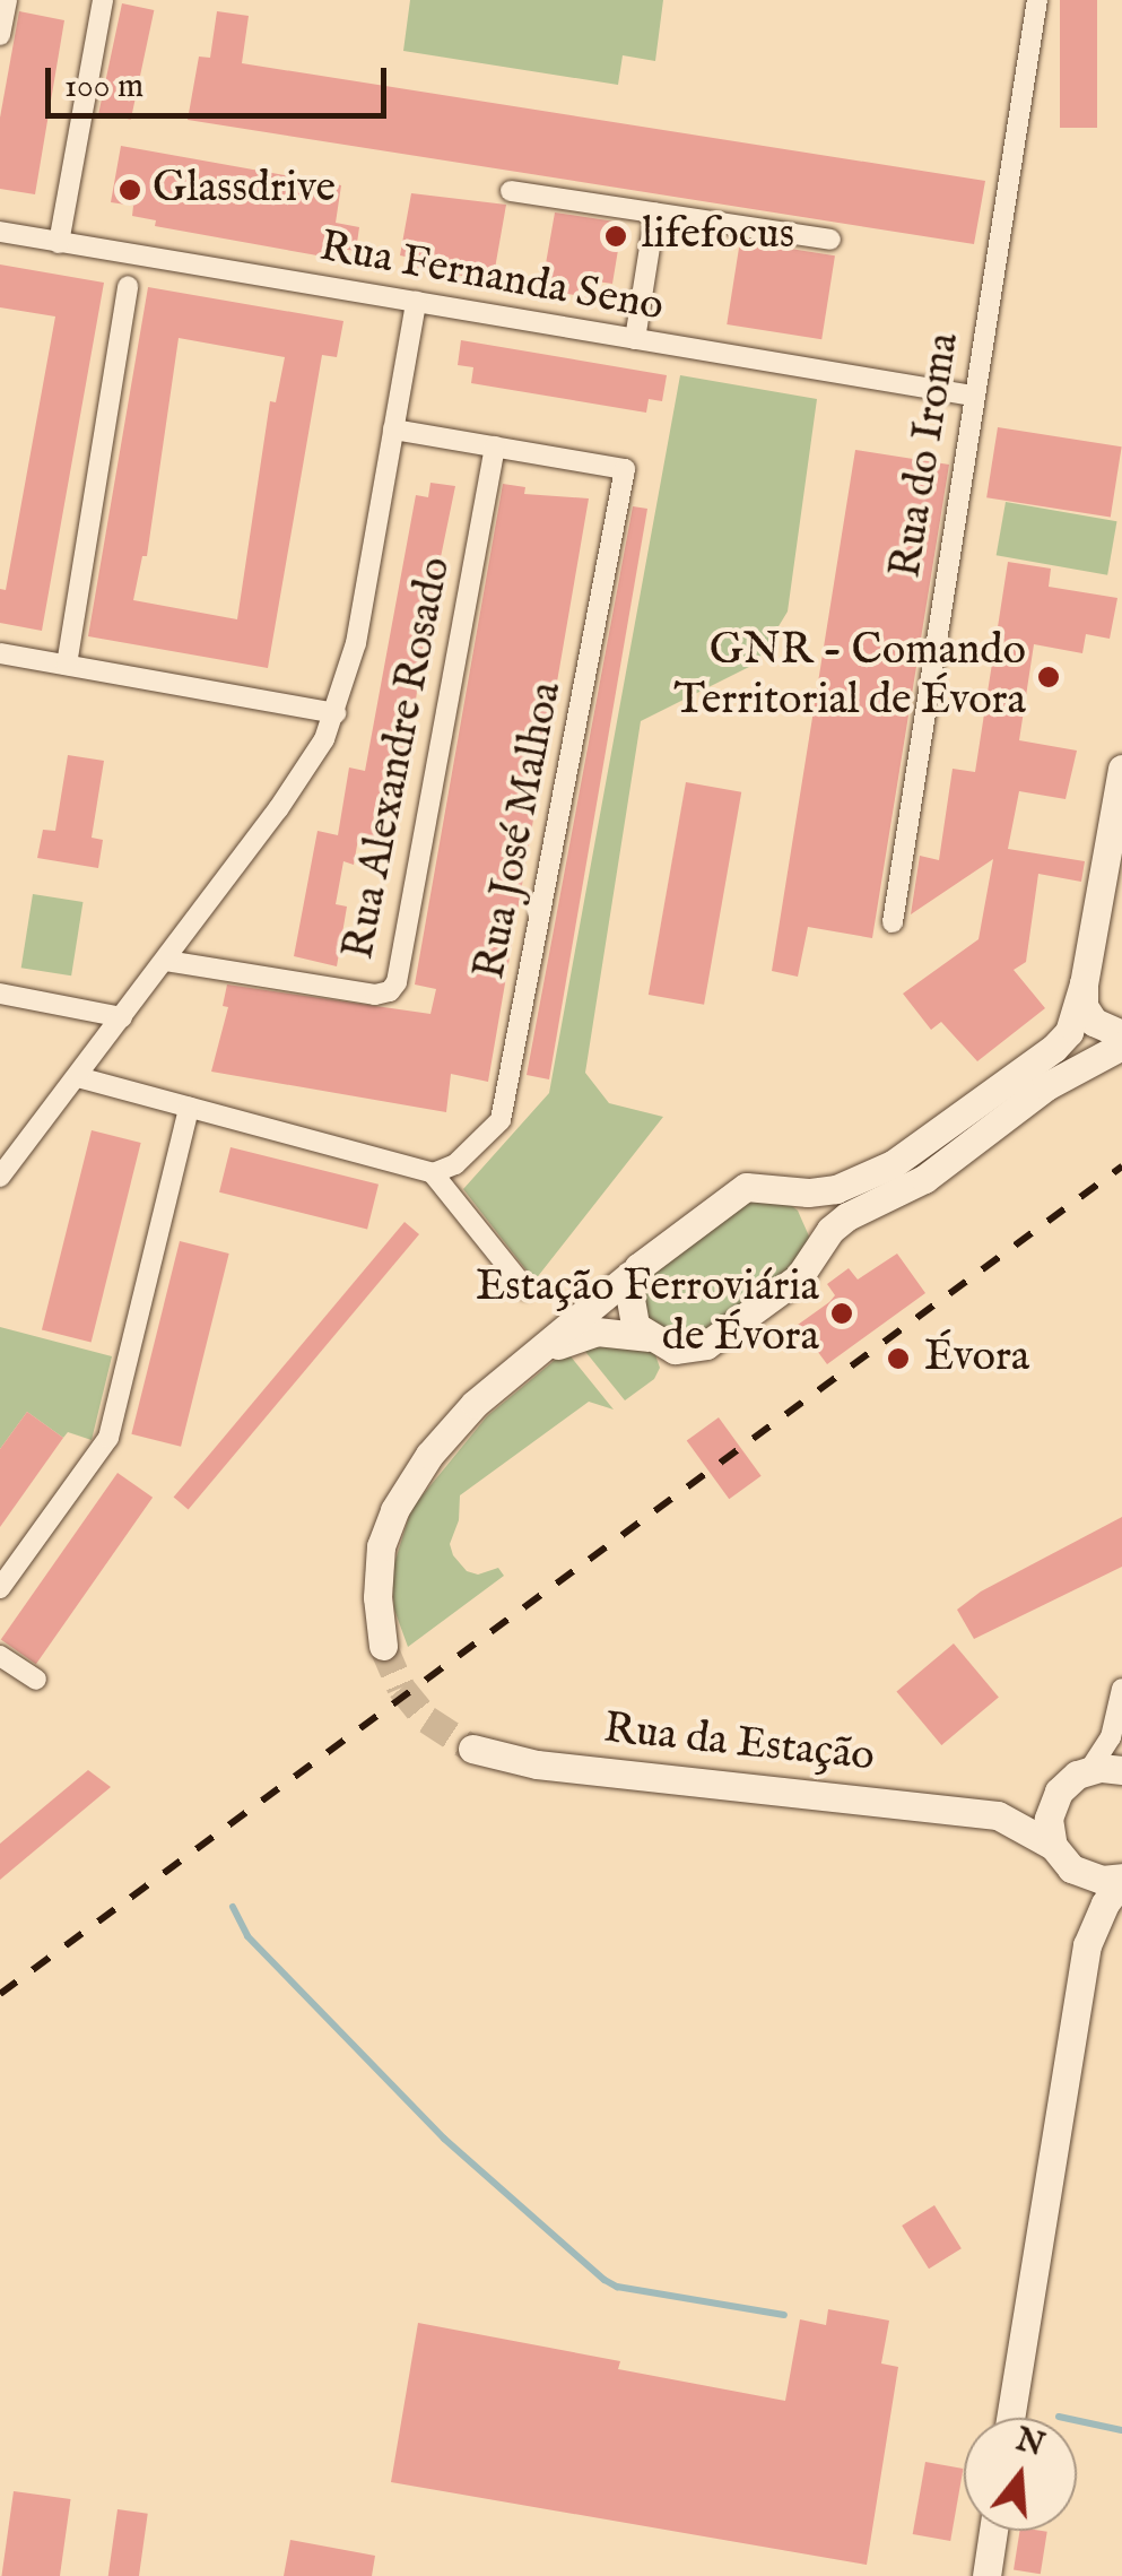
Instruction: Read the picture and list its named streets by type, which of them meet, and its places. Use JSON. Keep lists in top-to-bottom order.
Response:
{
  "streets": {
    "street": [
      "Rua Fernanda Seno",
      "Rua do Iroma",
      "Rua Alexandre Rosado",
      "Rua José Malhoa",
      "Rua da Estação"
    ]
  },
  "crossings": [
    ["Rua Fernanda Seno", "Rua do Iroma"],
    ["Rua Alexandre Rosado", "Rua José Malhoa"]
  ],
  "places": [
    "Glassdrive",
    "lifefocus",
    "GNR - Comando Territorial de Évora",
    "Estação Ferroviária de Évora",
    "Évora"
  ],
  "scale_bar": "100 m",
  "north": "top"
}
